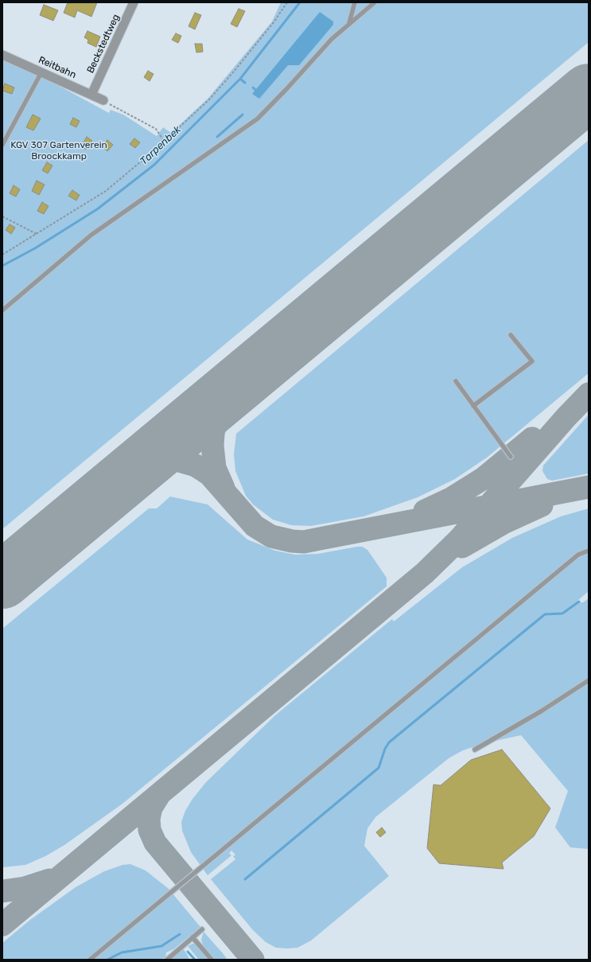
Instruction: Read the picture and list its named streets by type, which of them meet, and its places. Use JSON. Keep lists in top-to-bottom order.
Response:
{
  "streets": {
    "street": ["Beckstedtweg", "Reitbahn"]
  },
  "crossings": [
    ["Beckstedtweg", "Reitbahn"]
  ],
  "water": ["Tarpenbek"],
  "parks": ["KGV 307 Gartenverein Broockkamp"]
}
